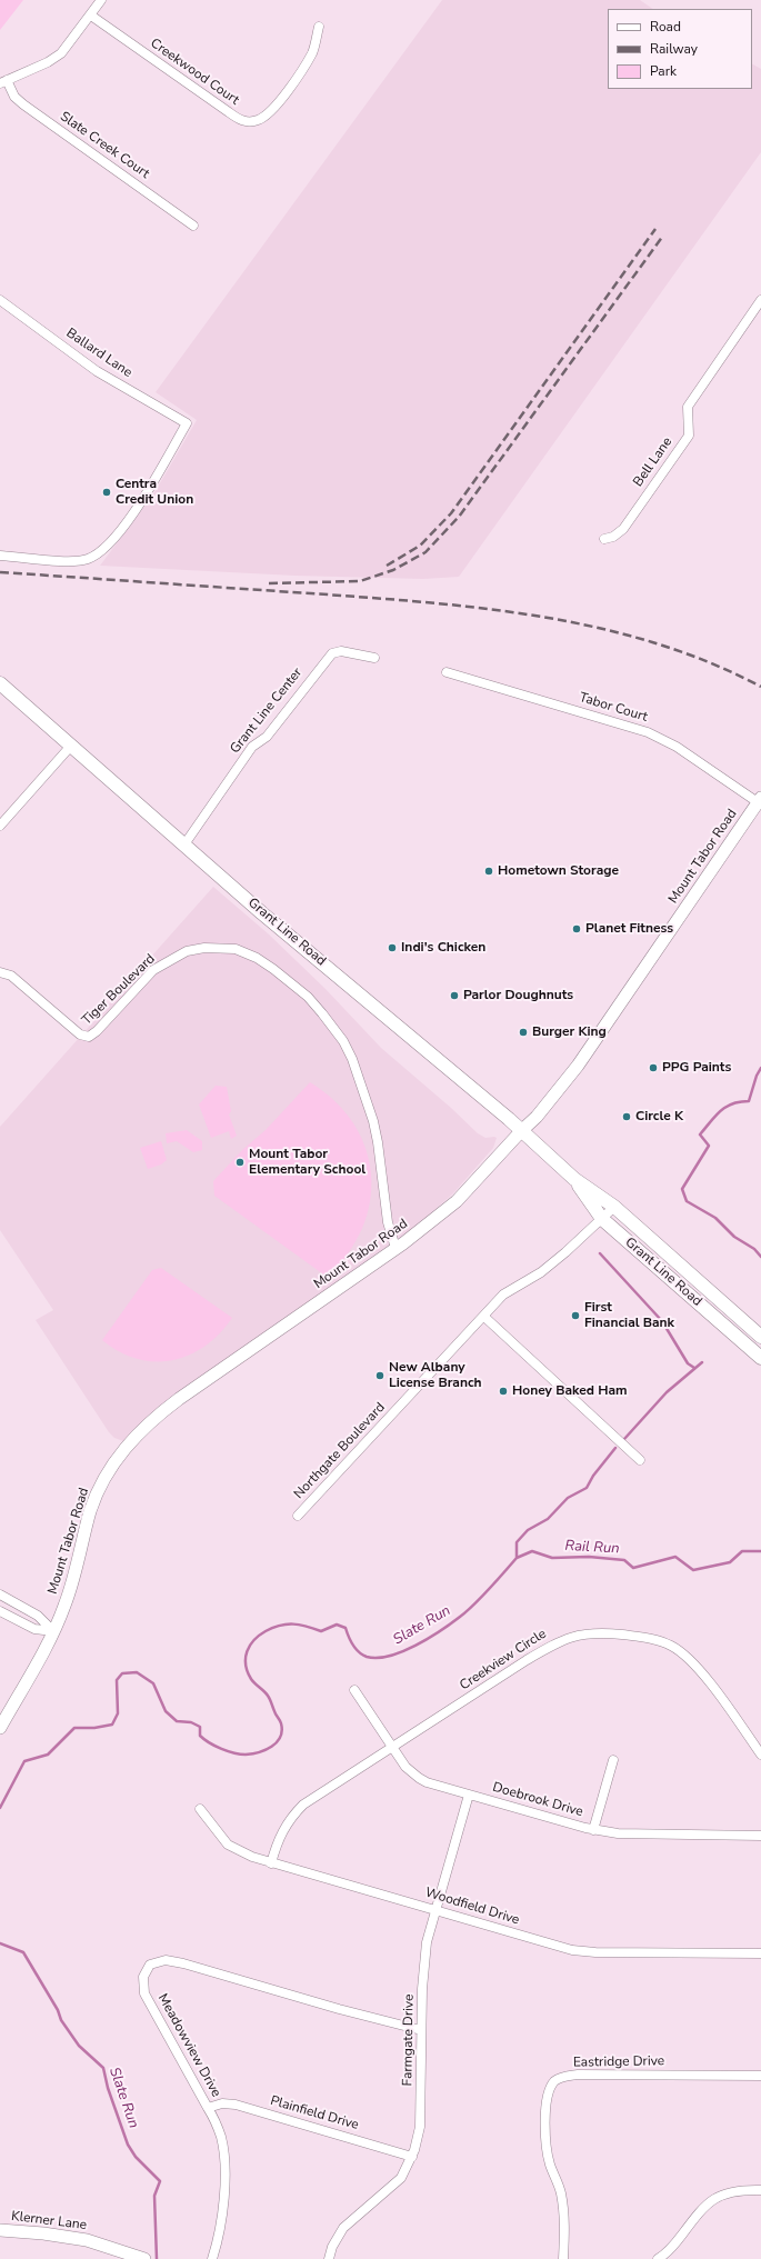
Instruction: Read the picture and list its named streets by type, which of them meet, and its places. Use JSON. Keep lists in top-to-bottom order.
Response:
{
  "streets": {
    "main road": ["Grant Line Road"],
    "street": [
      "Creekwood Court",
      "Slate Creek Court",
      "Ballard Lane",
      "Bell Lane",
      "Tabor Court",
      "Grant Line Center",
      "Mount Tabor Road",
      "Tiger Boulevard",
      "Northgate Boulevard",
      "Creekview Circle",
      "Doebrook Drive",
      "Woodfield Drive",
      "Farmgate Drive",
      "Meadowview Drive",
      "Eastridge Drive",
      "Plainfield Drive",
      "Klerner Lane"
    ]
  },
  "crossings": [
    ["Tabor Court", "Mount Tabor Road"],
    ["Grant Line Center", "Grant Line Road"],
    ["Mount Tabor Road", "Grant Line Road"],
    ["Mount Tabor Road", "Tiger Boulevard"],
    ["Grant Line Road", "Northgate Boulevard"],
    ["Creekview Circle", "Doebrook Drive"],
    ["Creekview Circle", "Woodfield Drive"],
    ["Doebrook Drive", "Farmgate Drive"],
    ["Woodfield Drive", "Farmgate Drive"],
    ["Farmgate Drive", "Meadowview Drive"],
    ["Farmgate Drive", "Plainfield Drive"],
    ["Meadowview Drive", "Plainfield Drive"]
  ],
  "water": ["Rail Run", "Slate Run"],
  "places": [
    "Centra Credit Union",
    "Hometown Storage",
    "Planet Fitness",
    "Indi's Chicken",
    "Parlor Doughnuts",
    "Burger King",
    "PPG Paints",
    "Circle K",
    "Mount Tabor Elementary School",
    "First Financial Bank",
    "New Albany License Branch",
    "Honey Baked Ham"
  ],
  "legend": ["Road", "Railway", "Park"]
}
